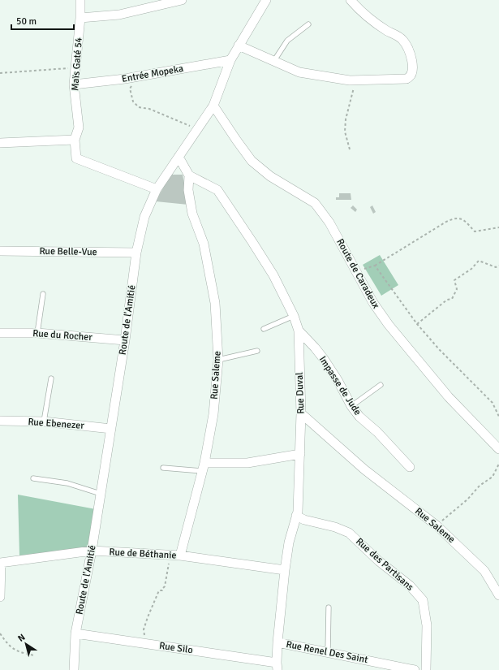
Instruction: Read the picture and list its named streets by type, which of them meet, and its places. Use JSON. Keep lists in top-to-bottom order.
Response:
{
  "streets": {
    "street": [
      "Maïs Gaté 54",
      "Entrée Mopeka",
      "Rue Belle-Vue",
      "Route de Caradeux",
      "Route de l'Amitié",
      "Rue du Rocher",
      "Rue Saleme",
      "Impasse de Jude",
      "Rue Duval",
      "Rue Ebenezer",
      "Rue de Béthanie",
      "Rue des Partisans",
      "Rue Silo",
      "Rue Renel Des Saint"
    ]
  },
  "crossings": [
    ["Maïs Gaté 54", "Entrée Mopeka"],
    ["Maïs Gaté 54", "Route de l'Amitié"],
    ["Entrée Mopeka", "Route de l'Amitié"],
    ["Rue Belle-Vue", "Route de l'Amitié"],
    ["Route de Caradeux", "Route de l'Amitié"],
    ["Route de l'Amitié", "Rue du Rocher"],
    ["Route de l'Amitié", "Rue Ebenezer"],
    ["Route de l'Amitié", "Rue de Béthanie"],
    ["Route de l'Amitié", "Rue Silo"],
    ["Rue Saleme", "Rue Duval"],
    ["Rue Saleme", "Rue de Béthanie"],
    ["Impasse de Jude", "Rue Duval"],
    ["Rue Duval", "Rue de Béthanie"],
    ["Rue Duval", "Rue des Partisans"],
    ["Rue Duval", "Rue Silo"],
    ["Rue Duval", "Rue Renel Des Saint"]
  ],
  "scale_bar": "50 m",
  "north": "top left"
}
